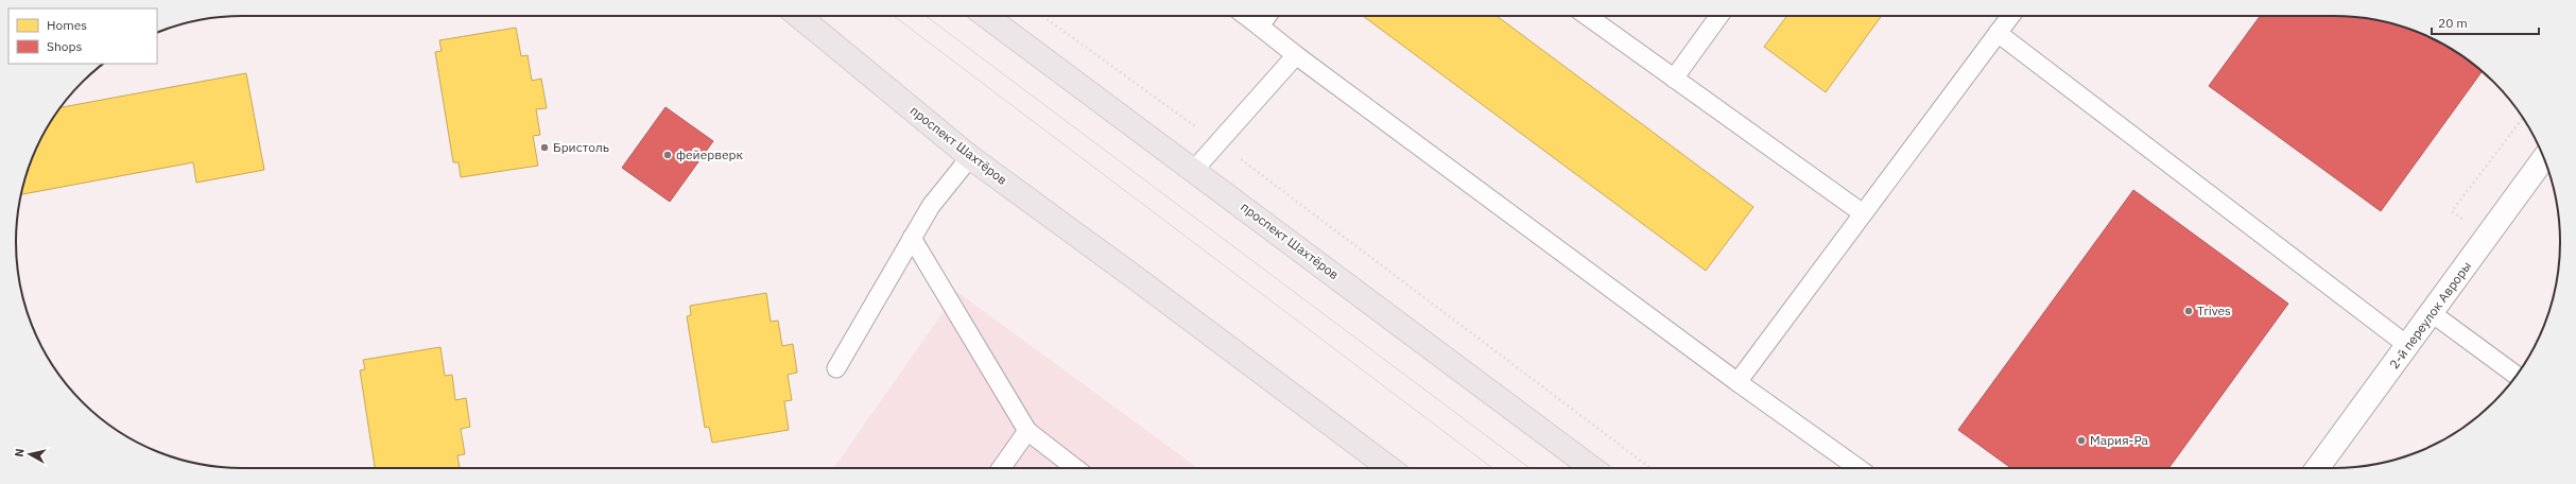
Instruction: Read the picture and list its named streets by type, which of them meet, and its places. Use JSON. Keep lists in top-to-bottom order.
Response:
{
  "streets": {
    "main road": ["проспект Шахтёров"],
    "street": ["2-й переулок Авроры"]
  },
  "places": [
    "Бристоль",
    "фейерверк",
    "Trives",
    "Мария-Ра"
  ],
  "legend": ["Homes", "Shops"],
  "scale_bar": "20 m",
  "north": "left"
}
